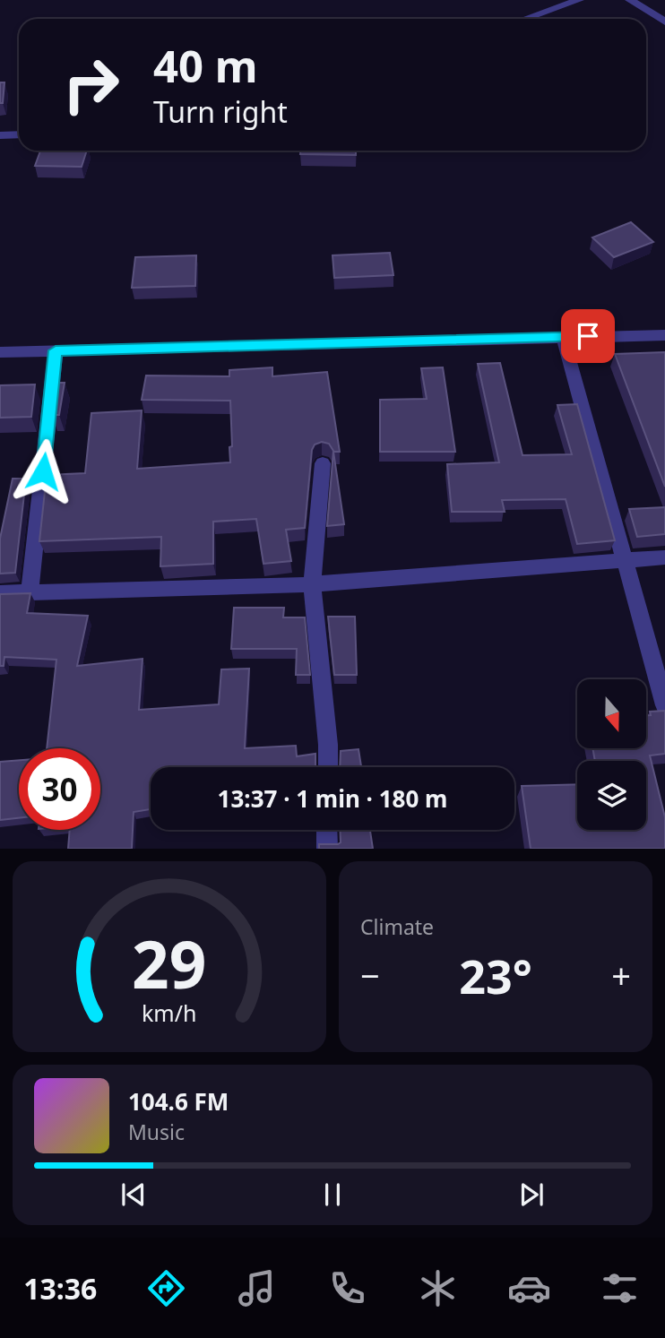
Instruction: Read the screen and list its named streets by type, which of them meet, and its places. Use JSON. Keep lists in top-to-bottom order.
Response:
{
  "north": "bottom",
  "page": {
    "turn": ["40 m", "Turn right"],
    "limit": "30",
    "trip": "13:37 · 1 min · 180 m",
    "tile": "Climate",
    "heat": ["−", "23°", "+"],
    "song": ["104.6 FM", "Music"],
    "tabs": "13:36",
    "gauge": ["29", "km/h"]
  }
}
